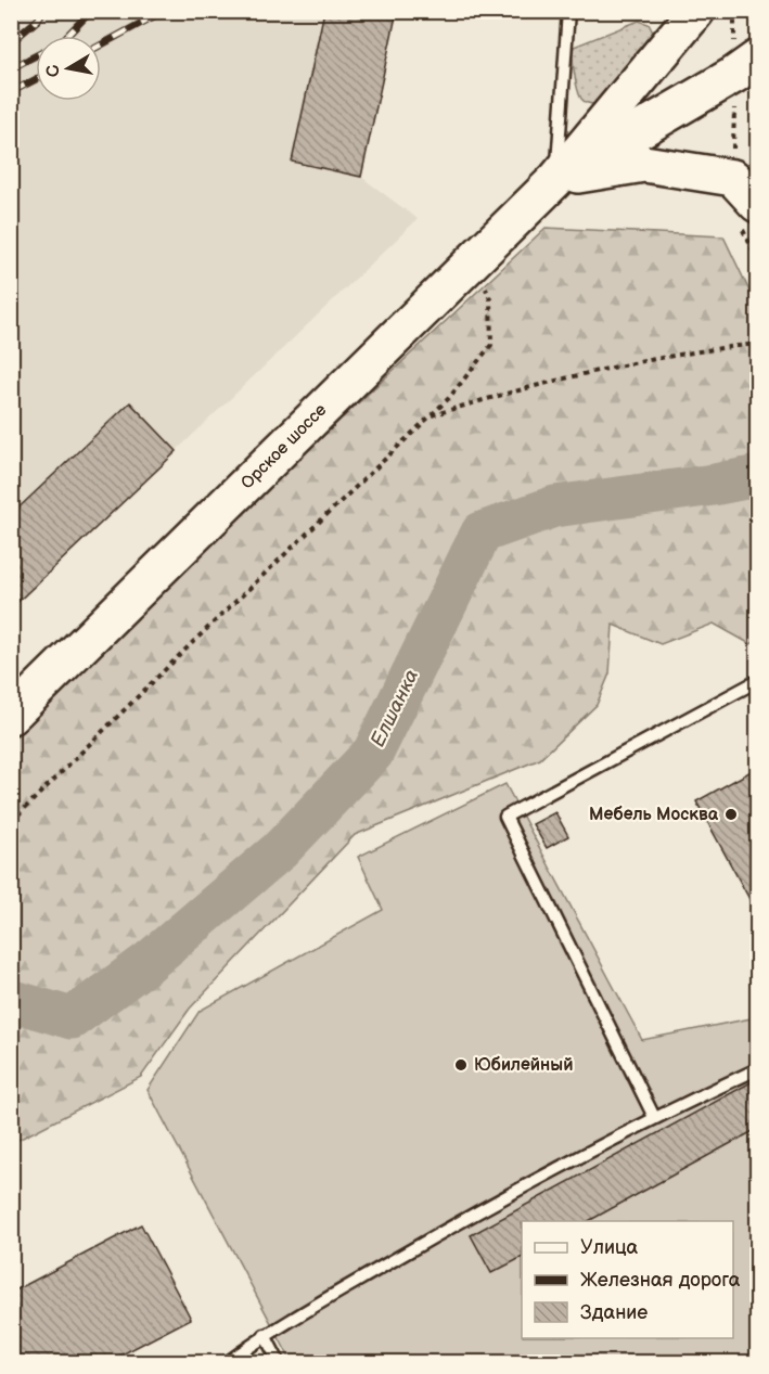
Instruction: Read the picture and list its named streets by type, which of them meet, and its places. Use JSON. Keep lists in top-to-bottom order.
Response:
{
  "streets": {
    "main road": ["Орское шоссе"]
  },
  "water": ["Елшанка"],
  "places": ["Мебель Москва", "Юбилейный"],
  "legend": ["Улица", "Железная дорога", "Здание"],
  "north": "left"
}
